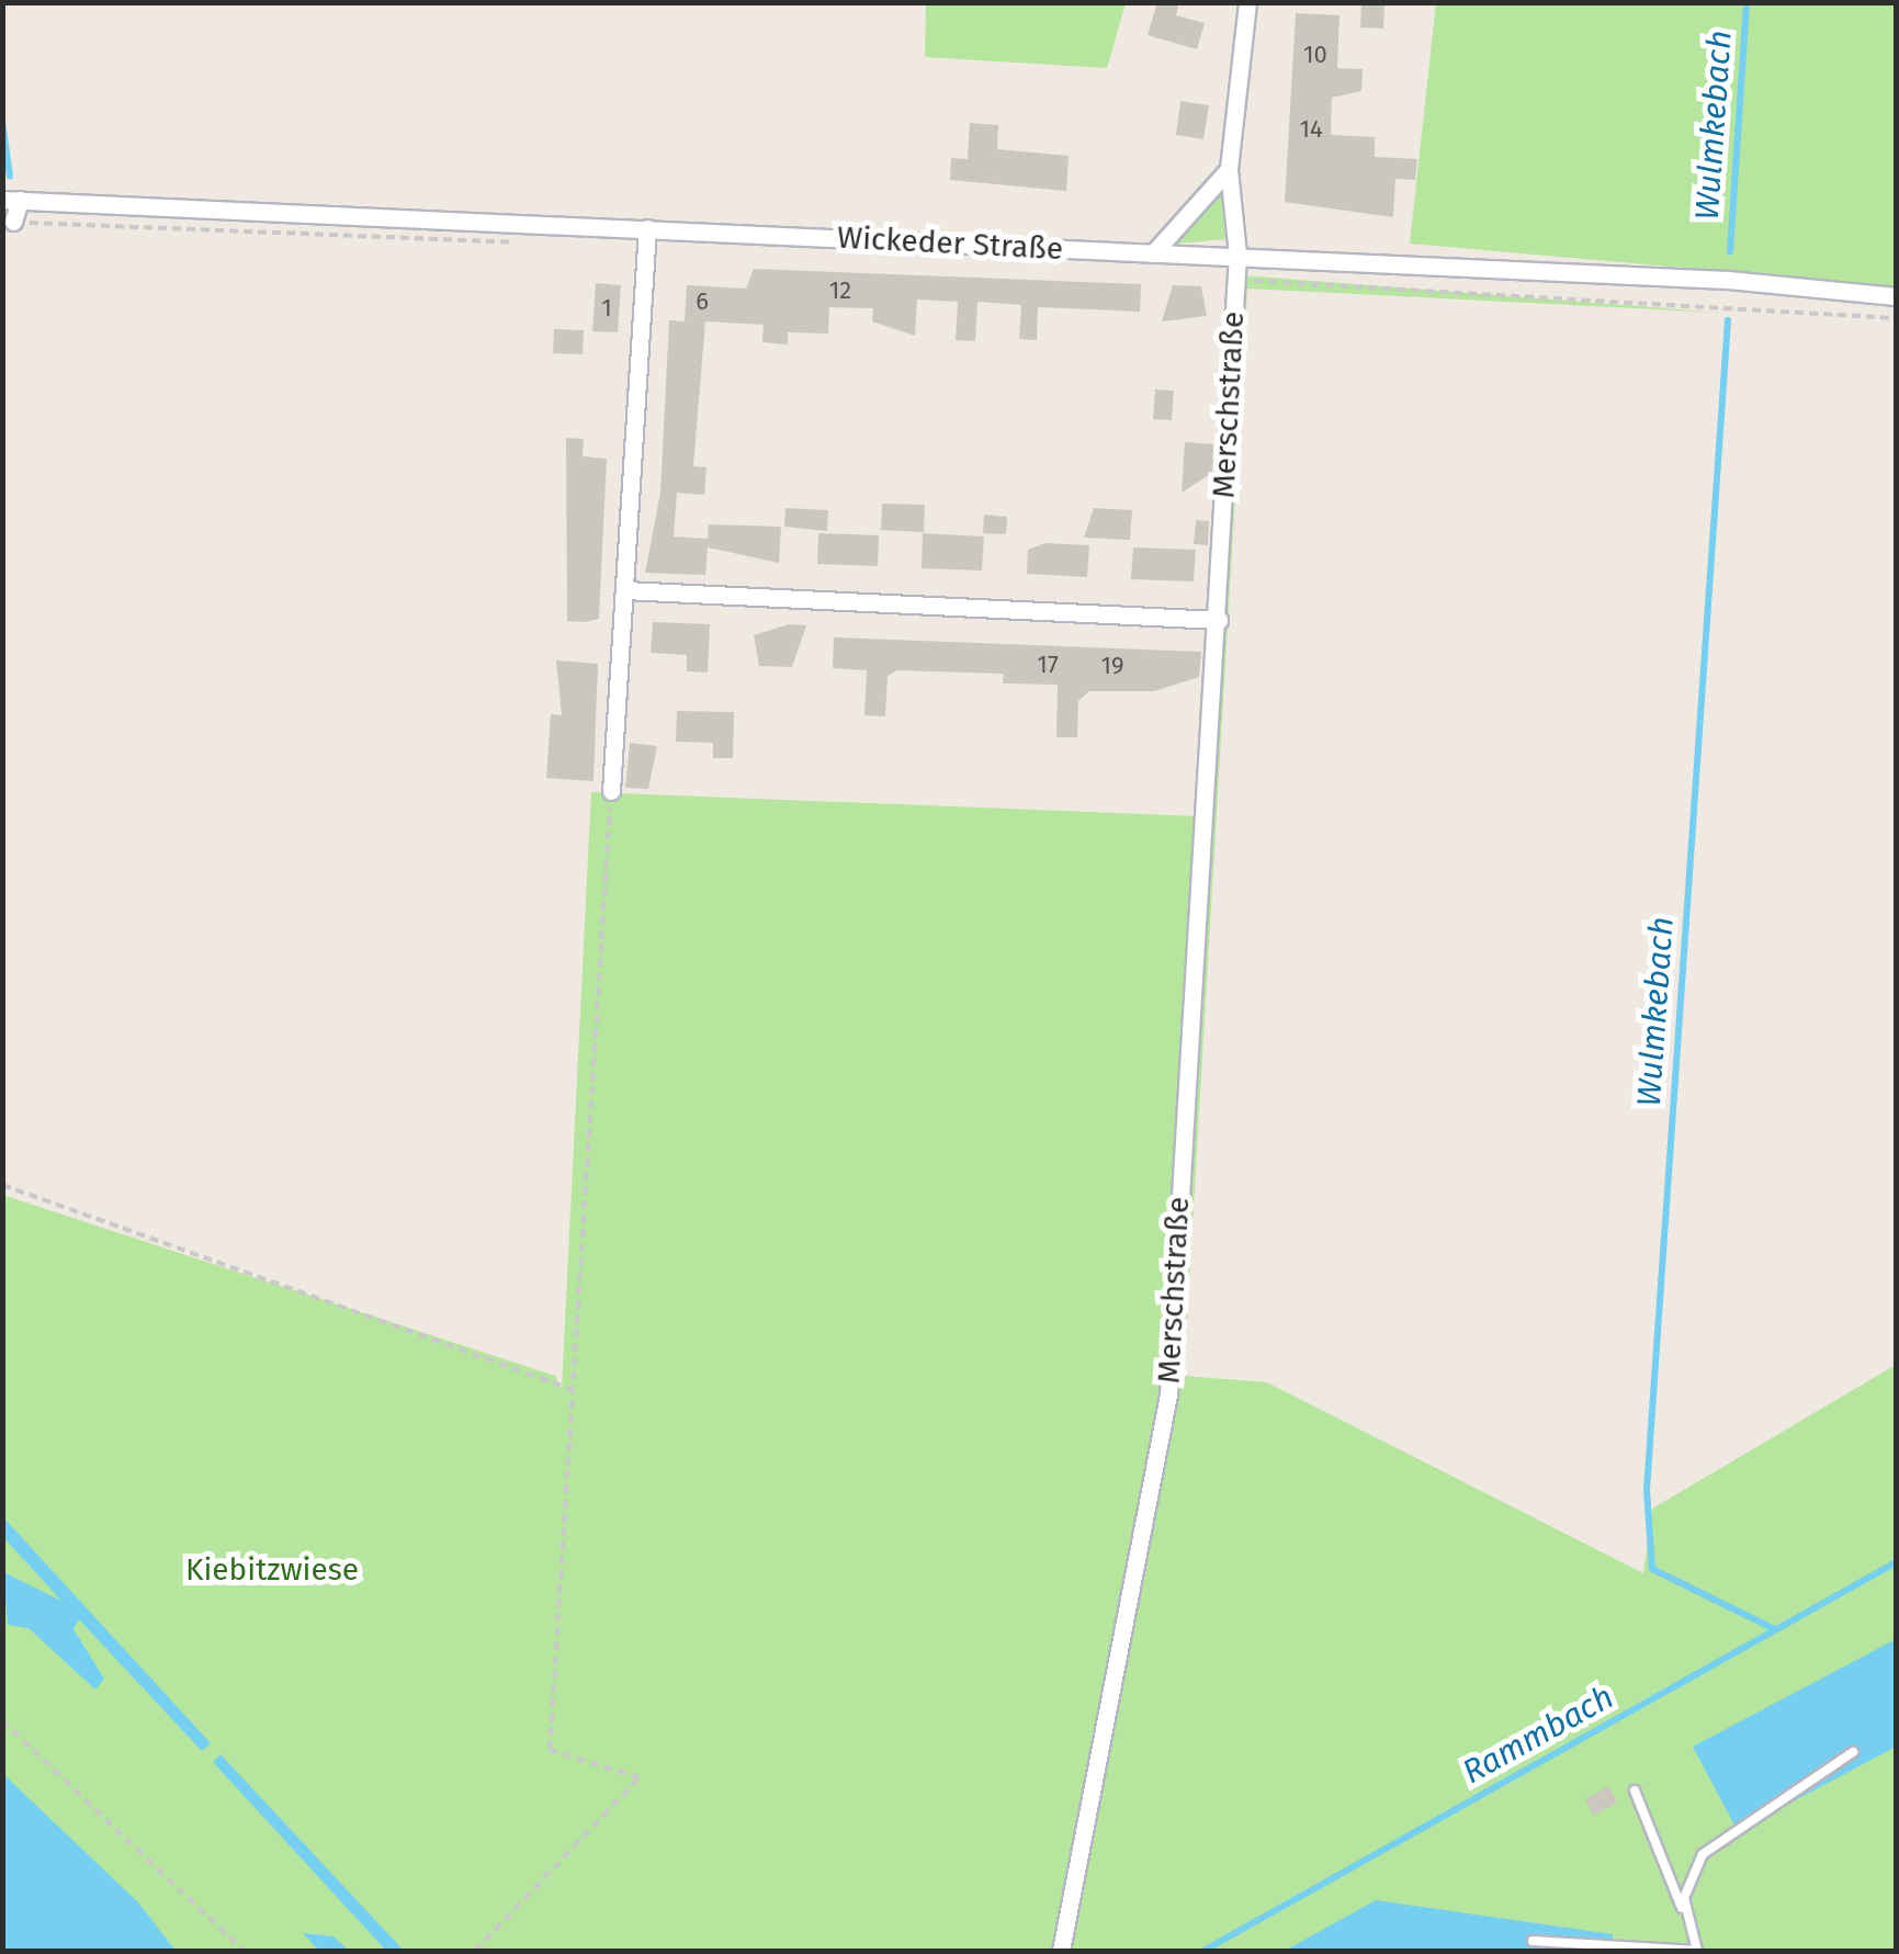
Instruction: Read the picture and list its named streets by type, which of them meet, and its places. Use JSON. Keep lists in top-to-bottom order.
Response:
{
  "streets": {
    "street": ["Wickeder Straße", "Merschstraße"]
  },
  "crossings": [
    ["Wickeder Straße", "Merschstraße"]
  ],
  "water": ["Wulmkebach", "Rammbach"],
  "parks": ["Kiebitzwiese"],
  "house_numbers": [
    "10",
    "14",
    "12",
    "6",
    "1",
    "17",
    "19"
  ]
}
